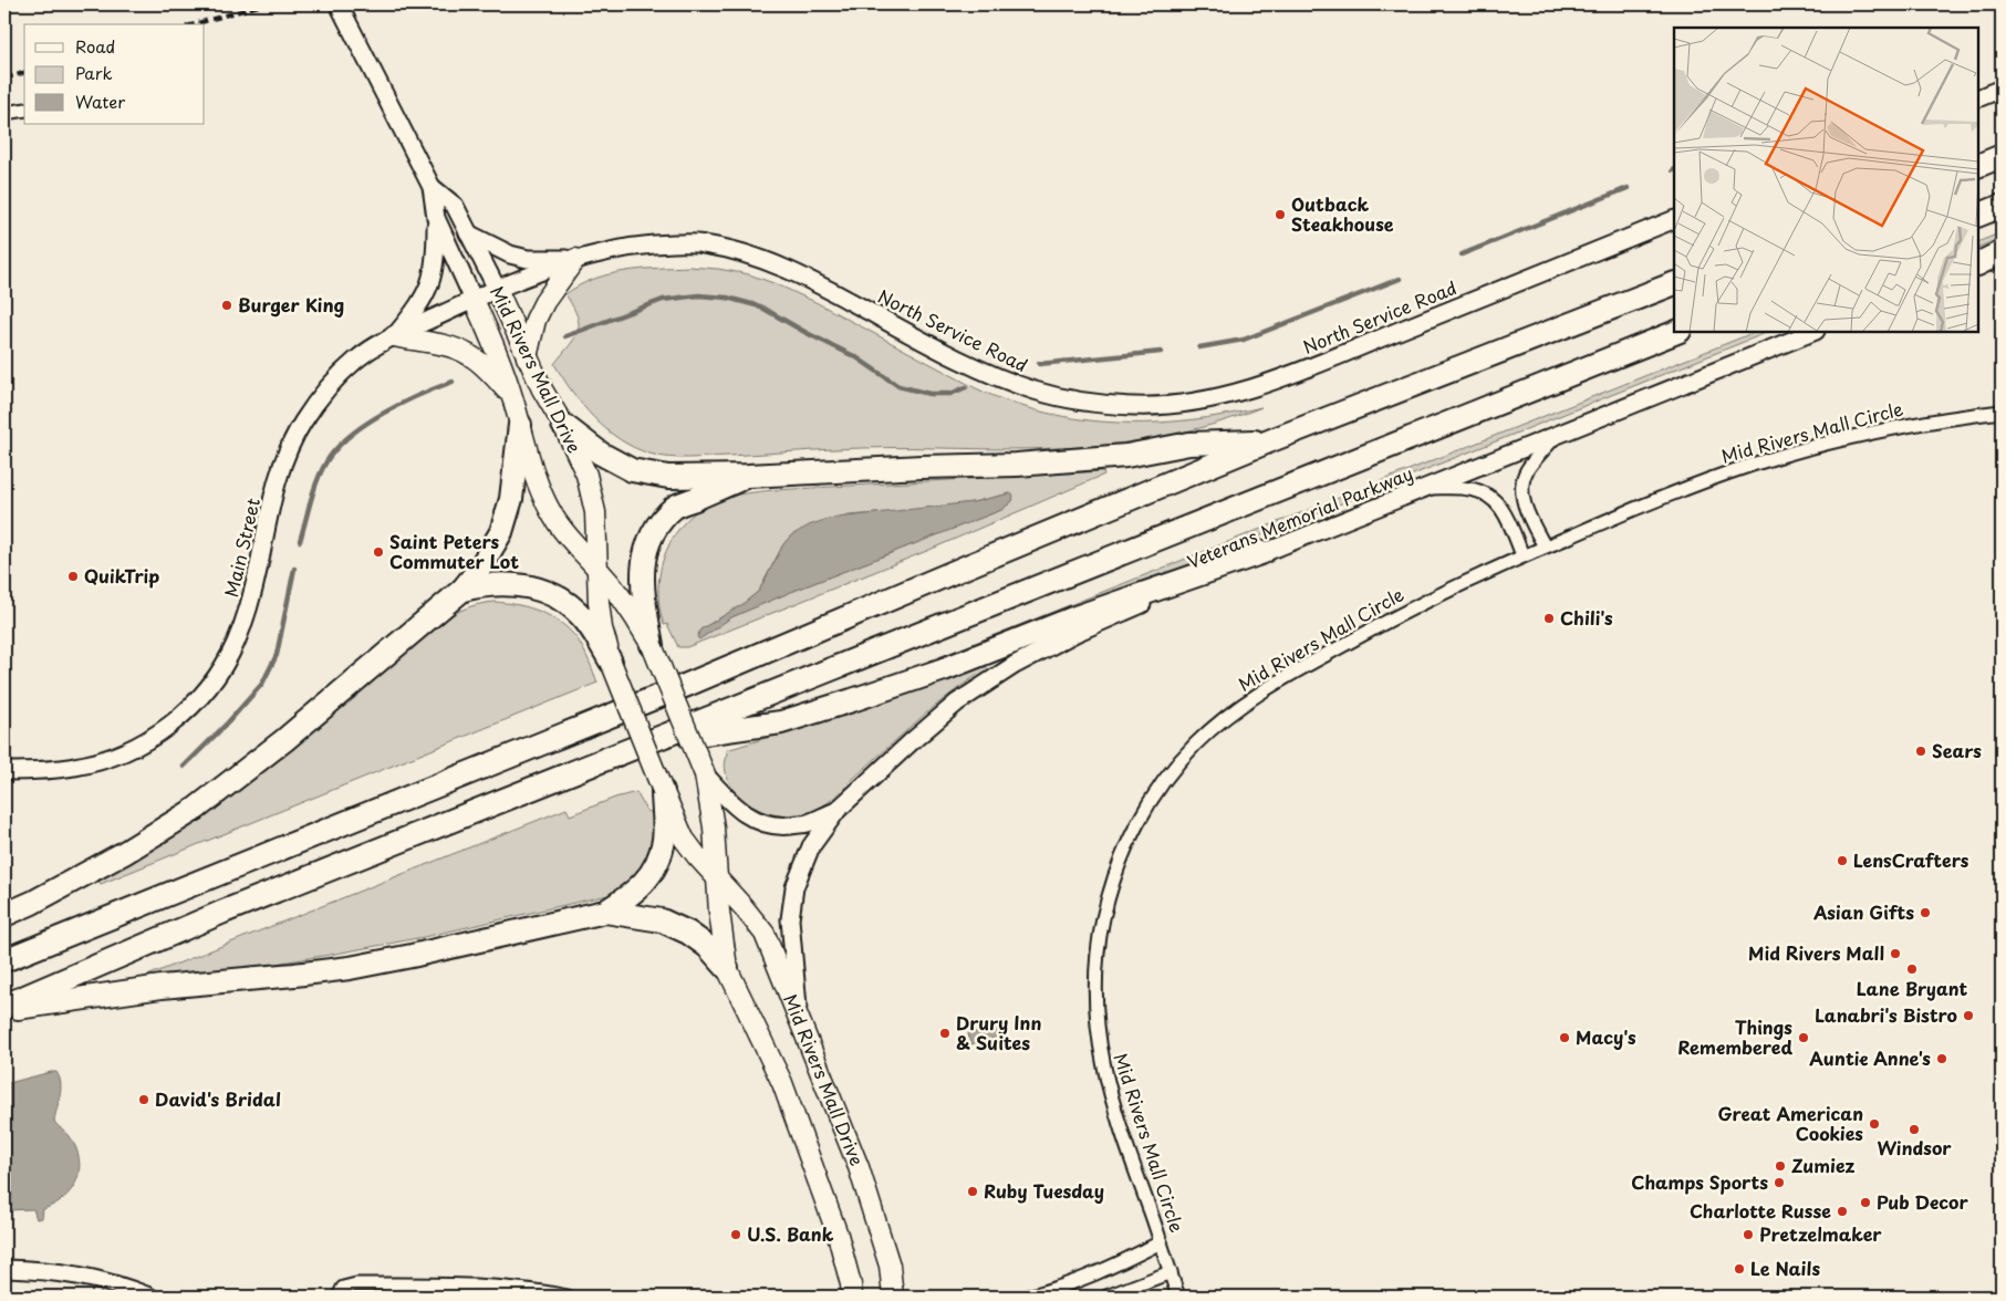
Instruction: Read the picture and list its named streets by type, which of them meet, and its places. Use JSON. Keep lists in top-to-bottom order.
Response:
{
  "streets": {
    "main road": ["Mid Rivers Mall Drive"],
    "street": [
      "North Service Road",
      "Mid Rivers Mall Circle",
      "Veterans Memorial Parkway",
      "Main Street"
    ]
  },
  "crossings": [
    ["North Service Road", "Mid Rivers Mall Drive"],
    ["North Service Road", "Main Street"],
    ["Mid Rivers Mall Drive", "Veterans Memorial Parkway"],
    ["Mid Rivers Mall Drive", "Main Street"]
  ],
  "places": [
    "Outback Steakhouse",
    "Burger King",
    "Saint Peters Commuter Lot",
    "QuikTrip",
    "Chili's",
    "Sears",
    "LensCrafters",
    "Asian Gifts",
    "Mid Rivers Mall",
    "Lane Bryant",
    "Lanabri's Bistro",
    "Drury Inn & Suites",
    "Macy's",
    "Things Remembered",
    "Auntie Anne's",
    "David's Bridal",
    "Great American Cookies",
    "Windsor",
    "Zumiez",
    "Champs Sports",
    "Ruby Tuesday",
    "Pub Decor",
    "Charlotte Russe",
    "U.S. Bank",
    "Pretzelmaker",
    "Le Nails"
  ],
  "legend": ["Road", "Park", "Water"]
}
